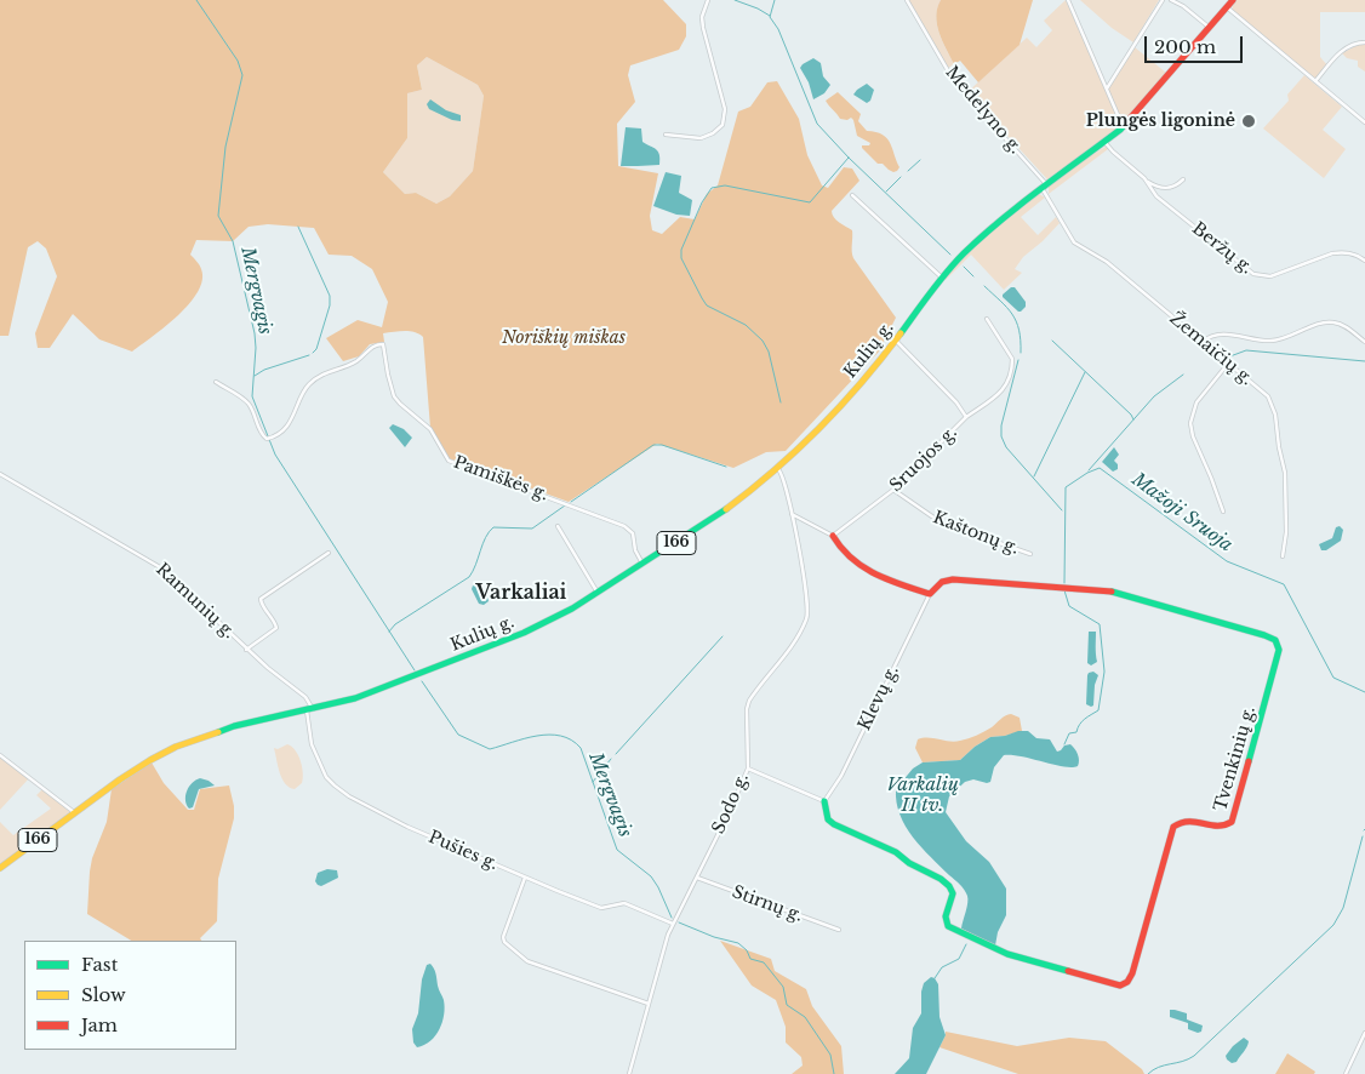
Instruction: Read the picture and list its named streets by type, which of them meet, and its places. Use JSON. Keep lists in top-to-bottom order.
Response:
{
  "streets": {
    "main road": ["Kulių g.", "166", "Tvenkinių g."],
    "street": [
      "Medelyno g.",
      "Beržų g.",
      "Žemaičių g.",
      "Sruojos g.",
      "Pamiškės g.",
      "Kaštonų g.",
      "Ramunių g.",
      "Klevų g.",
      "Sodo g.",
      "Pušies g.",
      "Stirnų g."
    ]
  },
  "crossings": [
    ["Medelyno g.", "Žemaičių g."],
    ["Medelyno g.", "Kulių g."],
    ["Beržų g.", "Kulių g."],
    ["Žemaičių g.", "Kulių g."],
    ["Kulių g.", "Sruojos g."],
    ["Kulių g.", "Pamiškės g."],
    ["Kulių g.", "166"],
    ["Kulių g.", "Ramunių g."],
    ["Kulių g.", "Sodo g."],
    ["Kulių g.", "Pušies g."],
    ["Sruojos g.", "Kaštonų g."],
    ["Ramunių g.", "Pušies g."],
    ["Klevų g.", "Tvenkinių g."],
    ["Sodo g.", "Pušies g."],
    ["Sodo g.", "Stirnų g."]
  ],
  "districts": ["Varkaliai"],
  "water": ["Mergvagis", "Mažoji Sruoja", "Varkalių II tv."],
  "parks": ["Noriškių miškas"],
  "places": ["Plungės ligoninė"],
  "legend": ["Fast", "Slow", "Jam"],
  "scale_bar": "200 m"
}
